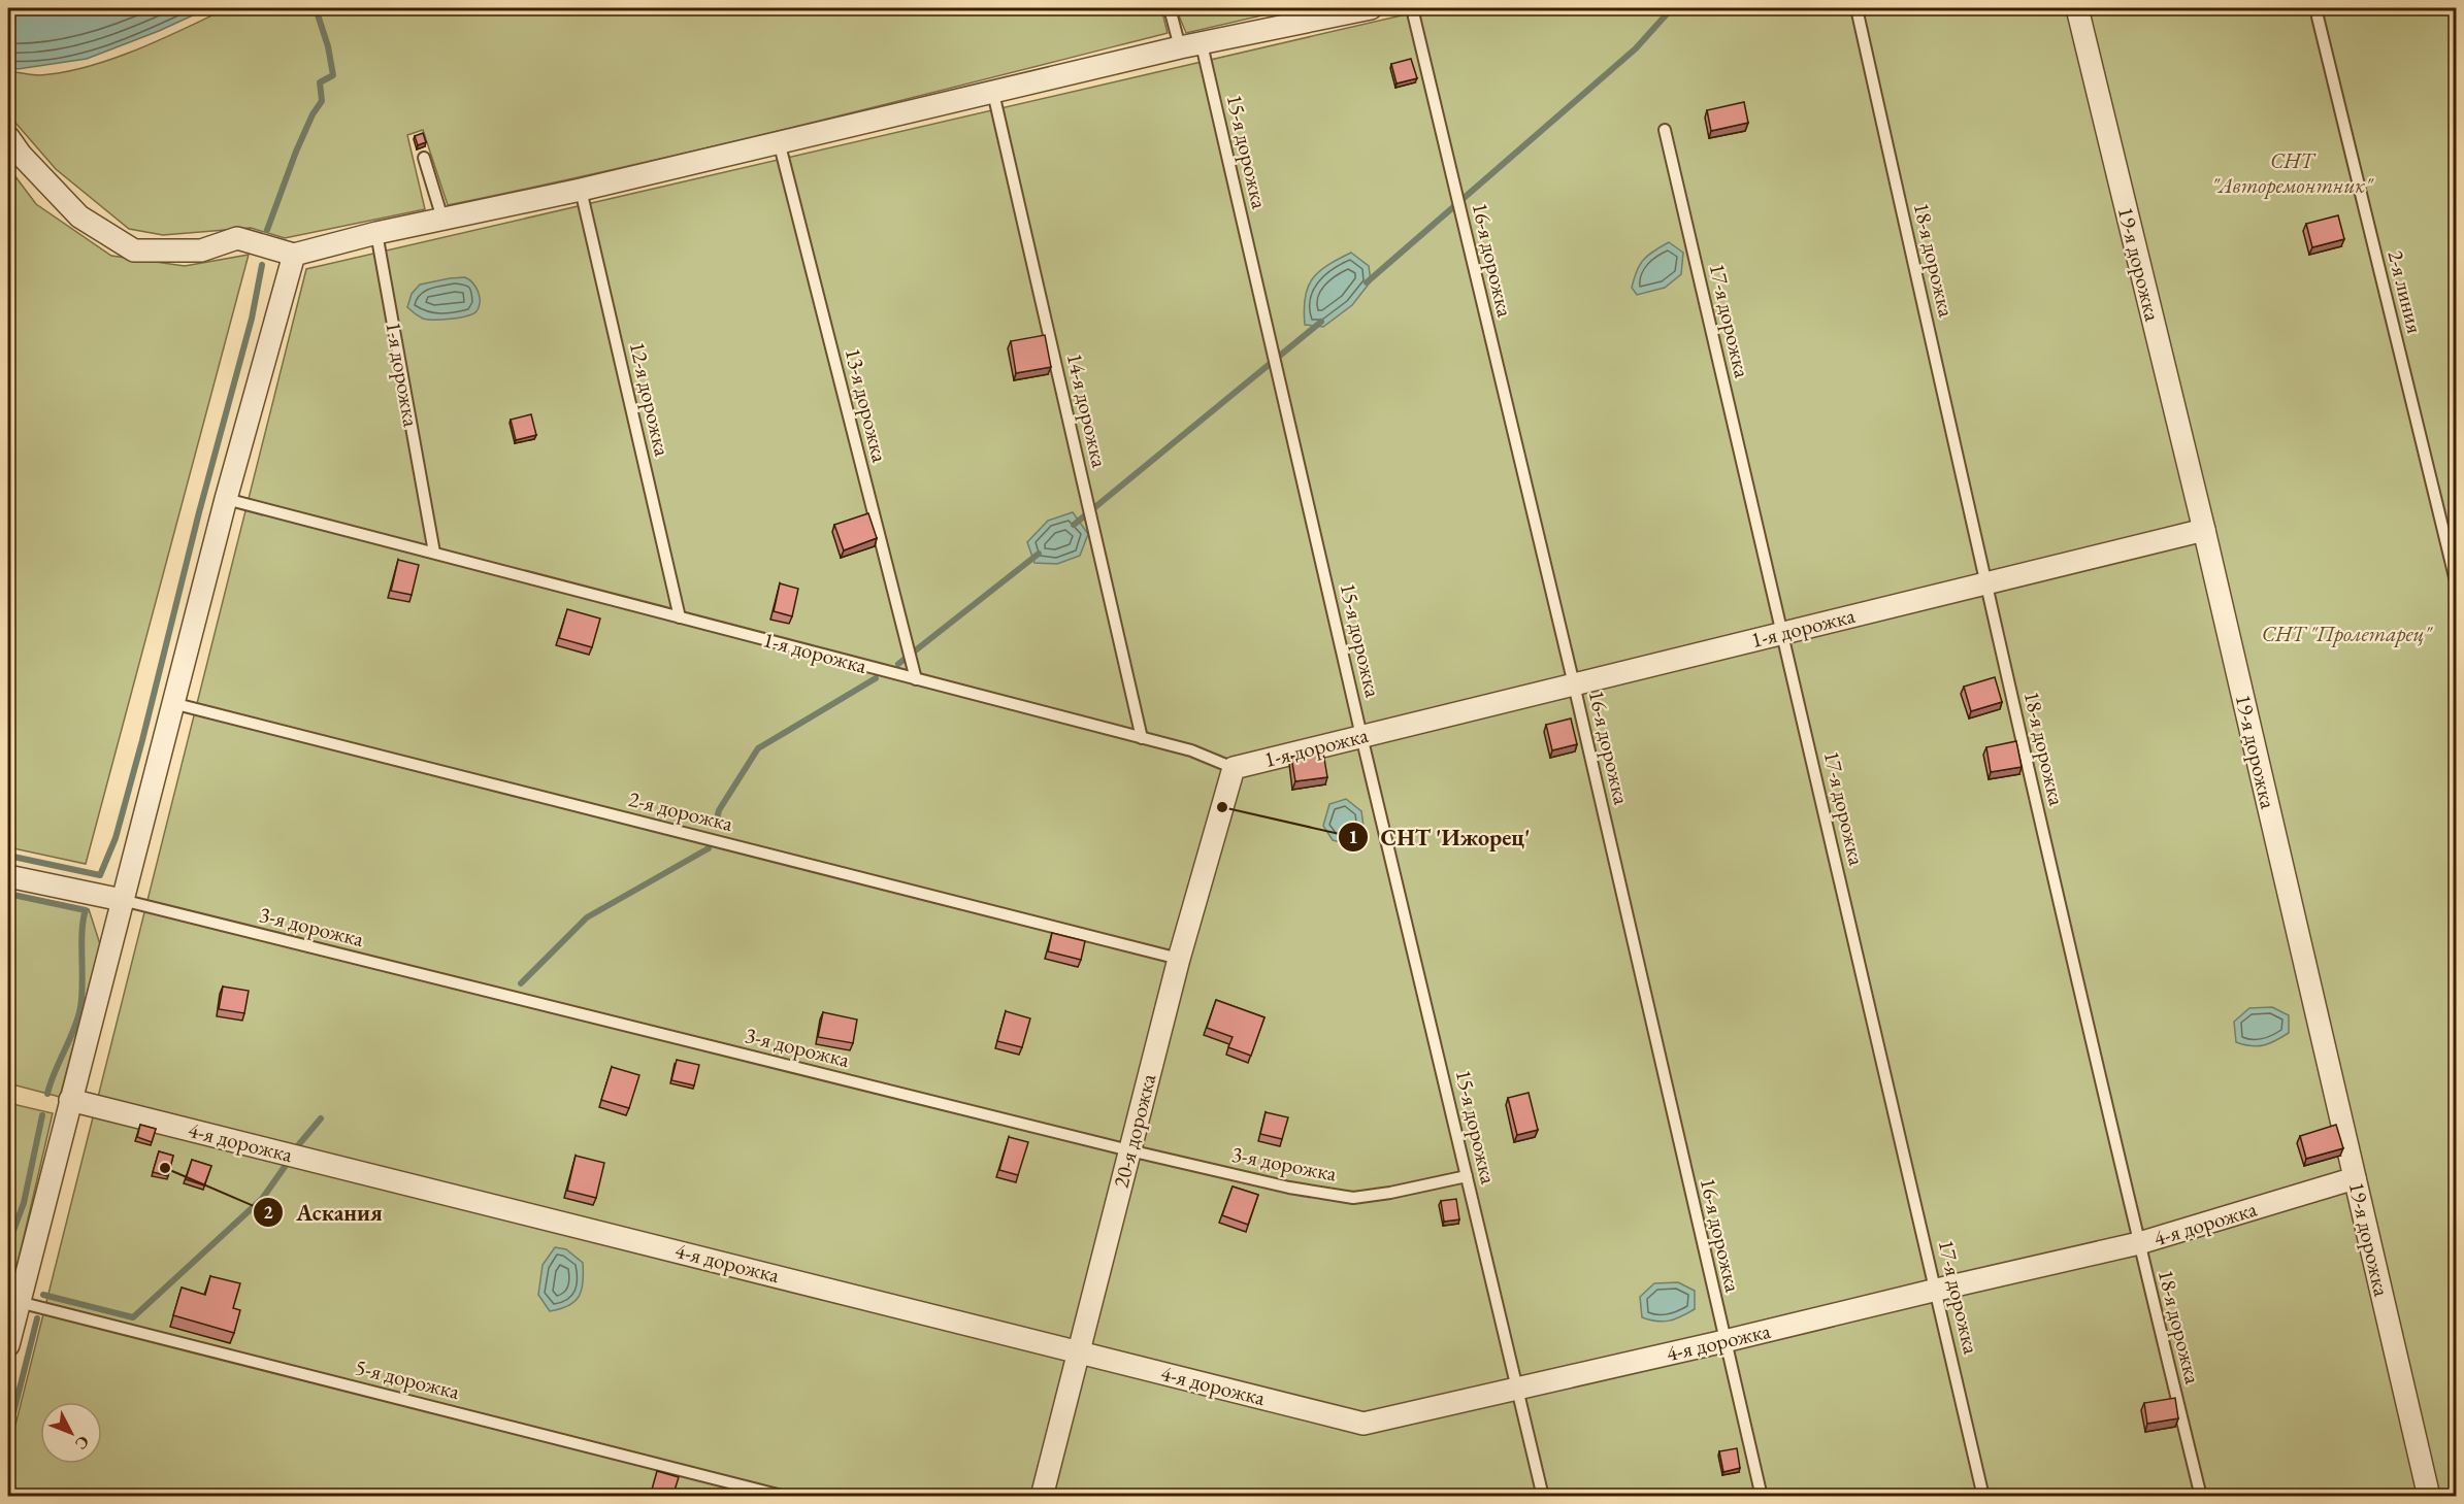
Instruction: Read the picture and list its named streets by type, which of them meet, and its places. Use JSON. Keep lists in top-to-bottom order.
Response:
{
  "streets": {
    "street": [
      "19-я дорожка",
      "1-я дорожка",
      "20-я дорожка",
      "4-я дорожка"
    ],
    "lane": [
      "15-я дорожка",
      "16-я дорожка",
      "18-я дорожка",
      "2-я линия",
      "17-я дорожка",
      "12-я дорожка",
      "13-я дорожка",
      "14-я дорожка",
      "2-я дорожка",
      "3-я дорожка",
      "5-я дорожка"
    ]
  },
  "crossings": [
    ["15-я дорожка", "1-я дорожка"],
    ["15-я дорожка", "3-я дорожка"],
    ["15-я дорожка", "4-я дорожка"],
    ["16-я дорожка", "1-я дорожка"],
    ["16-я дорожка", "4-я дорожка"],
    ["18-я дорожка", "1-я дорожка"],
    ["18-я дорожка", "4-я дорожка"],
    ["19-я дорожка", "1-я дорожка"],
    ["19-я дорожка", "4-я дорожка"],
    ["17-я дорожка", "1-я дорожка"],
    ["17-я дорожка", "4-я дорожка"],
    ["1-я дорожка", "12-я дорожка"],
    ["1-я дорожка", "13-я дорожка"],
    ["1-я дорожка", "14-я дорожка"],
    ["1-я дорожка", "20-я дорожка"],
    ["2-я дорожка", "20-я дорожка"],
    ["3-я дорожка", "20-я дорожка"],
    ["20-я дорожка", "4-я дорожка"]
  ],
  "parks": ["СНТ \"Авторемонтник\"", "СНТ \"Пролетарец\""],
  "places": ["СНТ 'Ижорец'", "Аскания"],
  "north": "bottom right"
}
